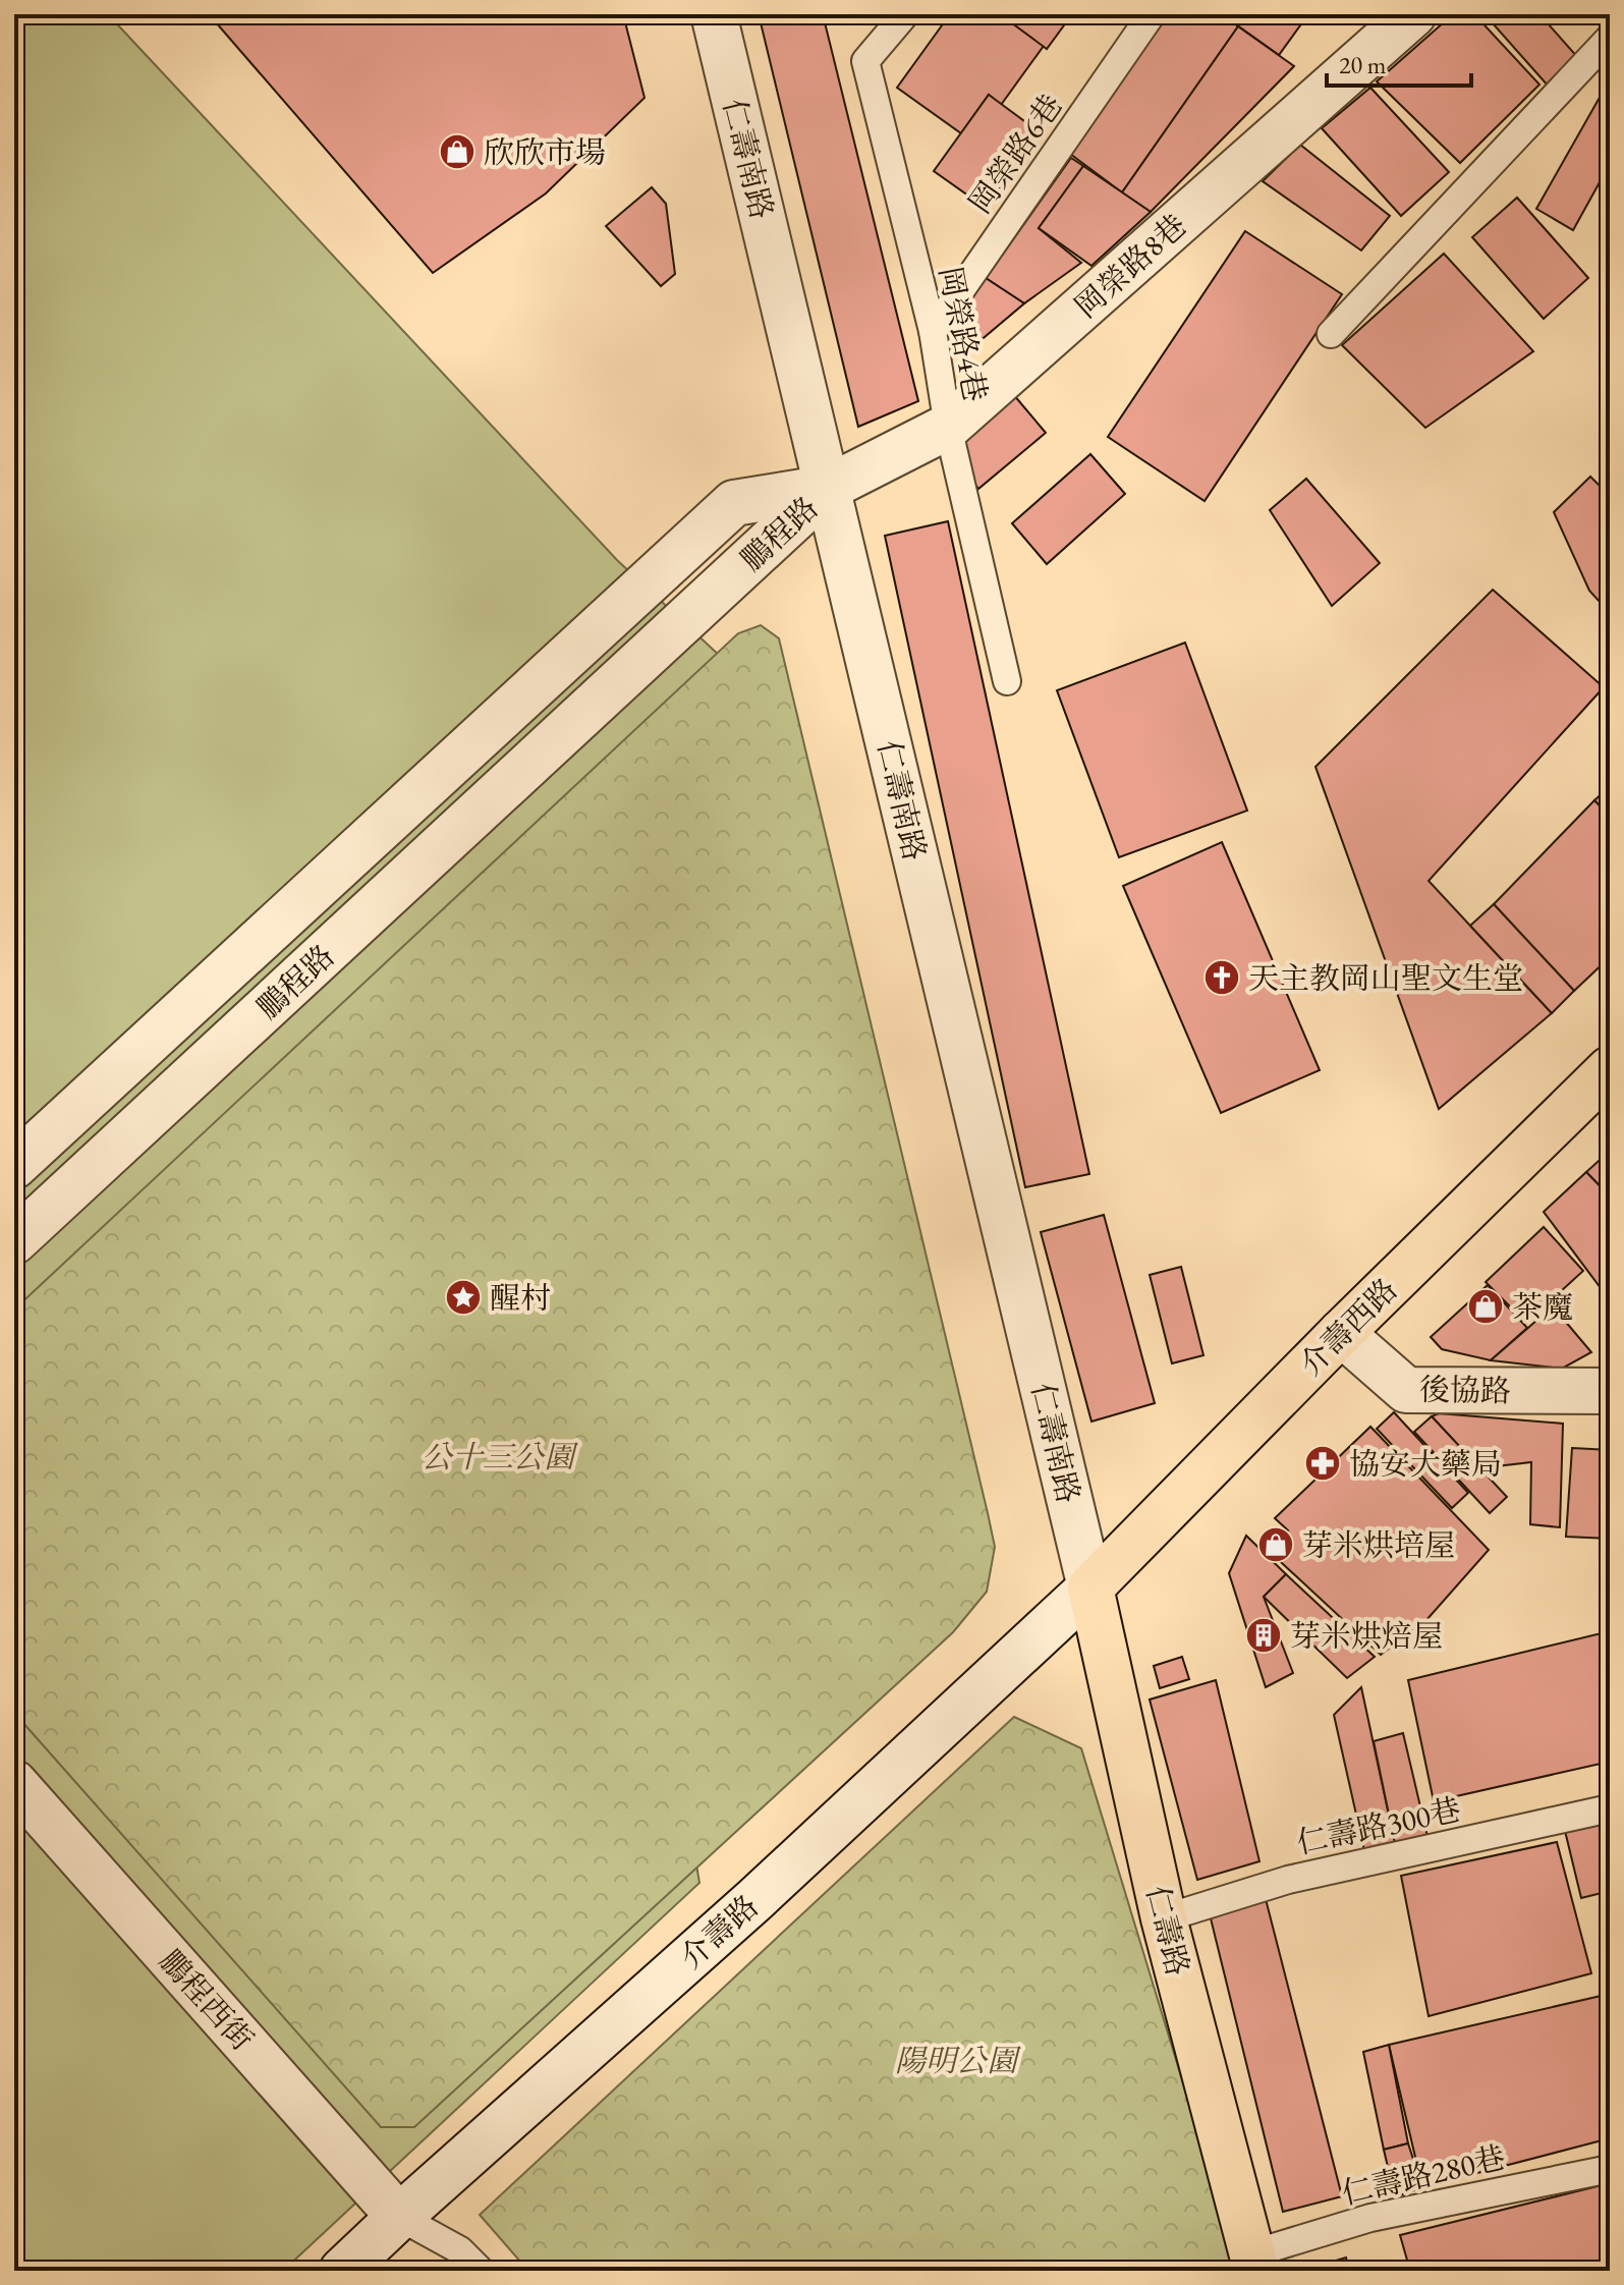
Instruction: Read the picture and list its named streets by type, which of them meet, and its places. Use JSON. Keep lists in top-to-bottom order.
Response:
{
  "streets": {
    "main road": ["介壽西路", "仁壽路"],
    "street": [
      "仁壽南路",
      "岡榮路8巷",
      "鵬程路",
      "後協路",
      "介壽路",
      "鵬程西街"
    ],
    "lane": [
      "岡榮路6巷",
      "岡榮路4巷",
      "仁壽路300巷",
      "仁壽路280巷"
    ]
  },
  "crossings": [
    ["岡榮路6巷", "岡榮路4巷"],
    ["仁壽南路", "岡榮路8巷"],
    ["仁壽南路", "鵬程路"],
    ["仁壽南路", "介壽西路"],
    ["仁壽南路", "仁壽路"],
    ["仁壽南路", "介壽路"],
    ["岡榮路8巷", "岡榮路4巷"],
    ["岡榮路8巷", "鵬程路"],
    ["介壽西路", "後協路"],
    ["介壽西路", "仁壽路"],
    ["介壽西路", "介壽路"],
    ["仁壽路300巷", "仁壽路"],
    ["仁壽路", "介壽路"],
    ["仁壽路", "仁壽路280巷"],
    ["介壽路", "鵬程西街"]
  ],
  "parks": ["公十三公園", "陽明公園"],
  "places": {
    "shop": ["欣欣市場", "茶魔", "芽米烘培屋"],
    "church": ["天主教岡山聖文生堂"],
    "place": ["醒村"],
    "pharmacy": ["協安大藥局"],
    "building": ["芽米烘焙屋"]
  },
  "scale_bar": "20 m"
}
